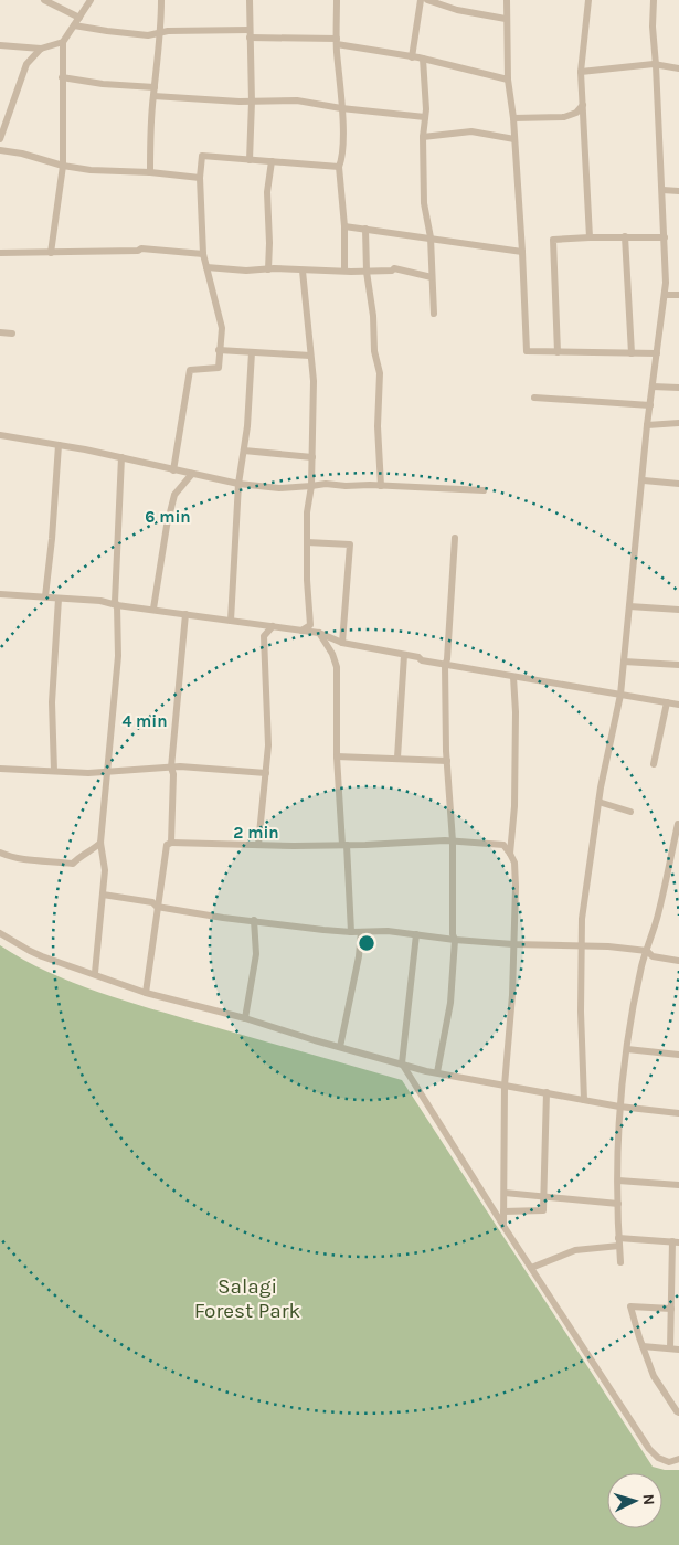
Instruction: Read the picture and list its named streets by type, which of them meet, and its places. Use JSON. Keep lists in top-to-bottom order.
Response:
{
  "parks": ["Salagi Forest Park"],
  "north": "right",
  "rings": ["6 min", "4 min", "2 min"]
}
